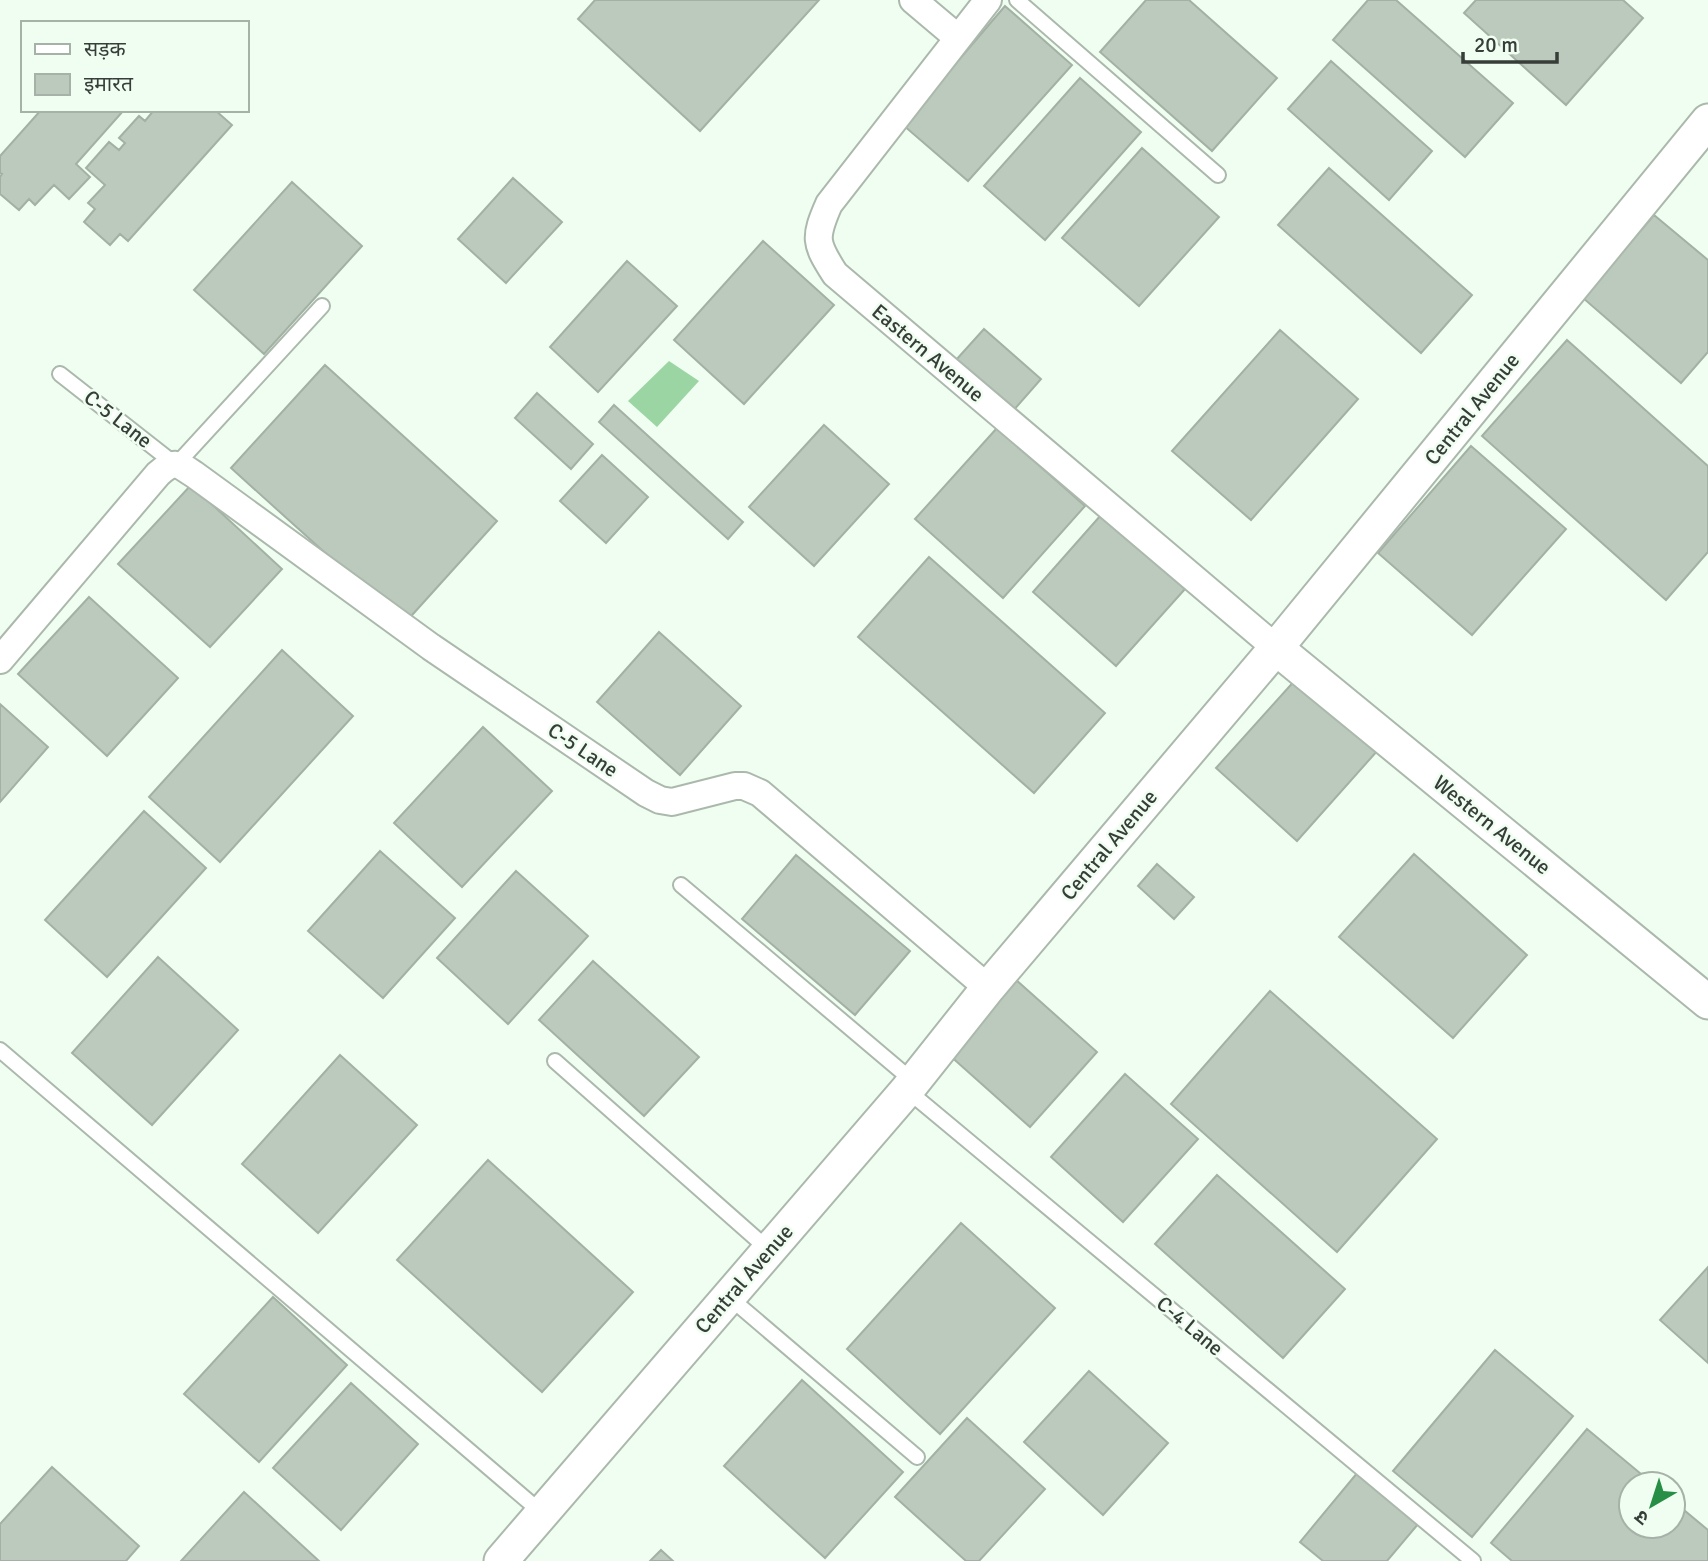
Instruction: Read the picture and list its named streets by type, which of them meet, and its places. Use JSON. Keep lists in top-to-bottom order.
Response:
{
  "streets": {
    "street": [
      "Eastern Avenue",
      "Central Avenue",
      "C-5 Lane",
      "Western Avenue"
    ],
    "lane": ["C-4 Lane"]
  },
  "crossings": [
    ["Eastern Avenue", "Central Avenue"],
    ["Eastern Avenue", "Western Avenue"],
    ["Central Avenue", "C-5 Lane"],
    ["Central Avenue", "Western Avenue"],
    ["Central Avenue", "C-4 Lane"]
  ],
  "legend": ["सड़क", "इमारत"],
  "scale_bar": "20 m",
  "north": "bottom left"
}
